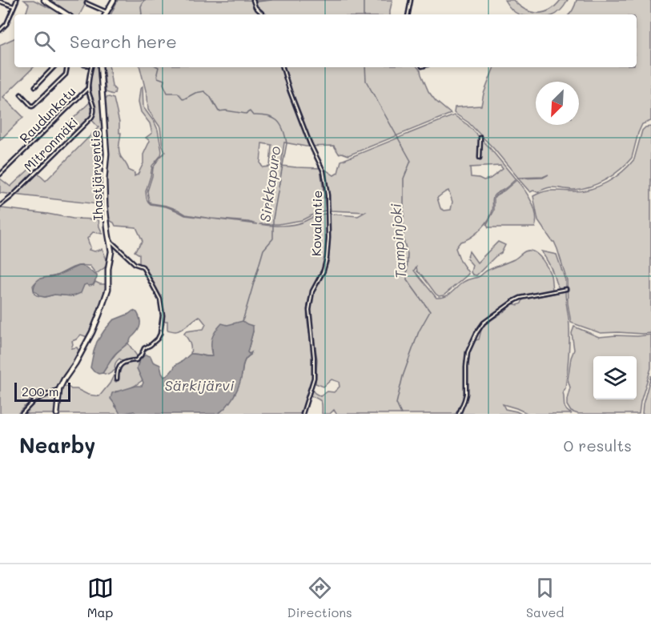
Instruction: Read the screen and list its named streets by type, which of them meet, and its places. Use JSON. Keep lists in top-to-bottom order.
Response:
{
  "streets": {
    "street": [
      "Raudunkatu",
      "Mitronmäki",
      "Ihastjärventie",
      "Kovalantie"
    ]
  },
  "crossings": [
    ["Raudunkatu", "Mitronmäki"]
  ],
  "water": ["Sirkkapuro", "Tampinjoki", "Särkijärvi"],
  "scale_bar": "200 m",
  "north": "bottom left",
  "page": {
    "search": "Search here",
    "scale": "200 m",
    "heading": ["Nearby", "0 results"],
    "nav": ["Map", "Directions", "Saved"]
  }
}
